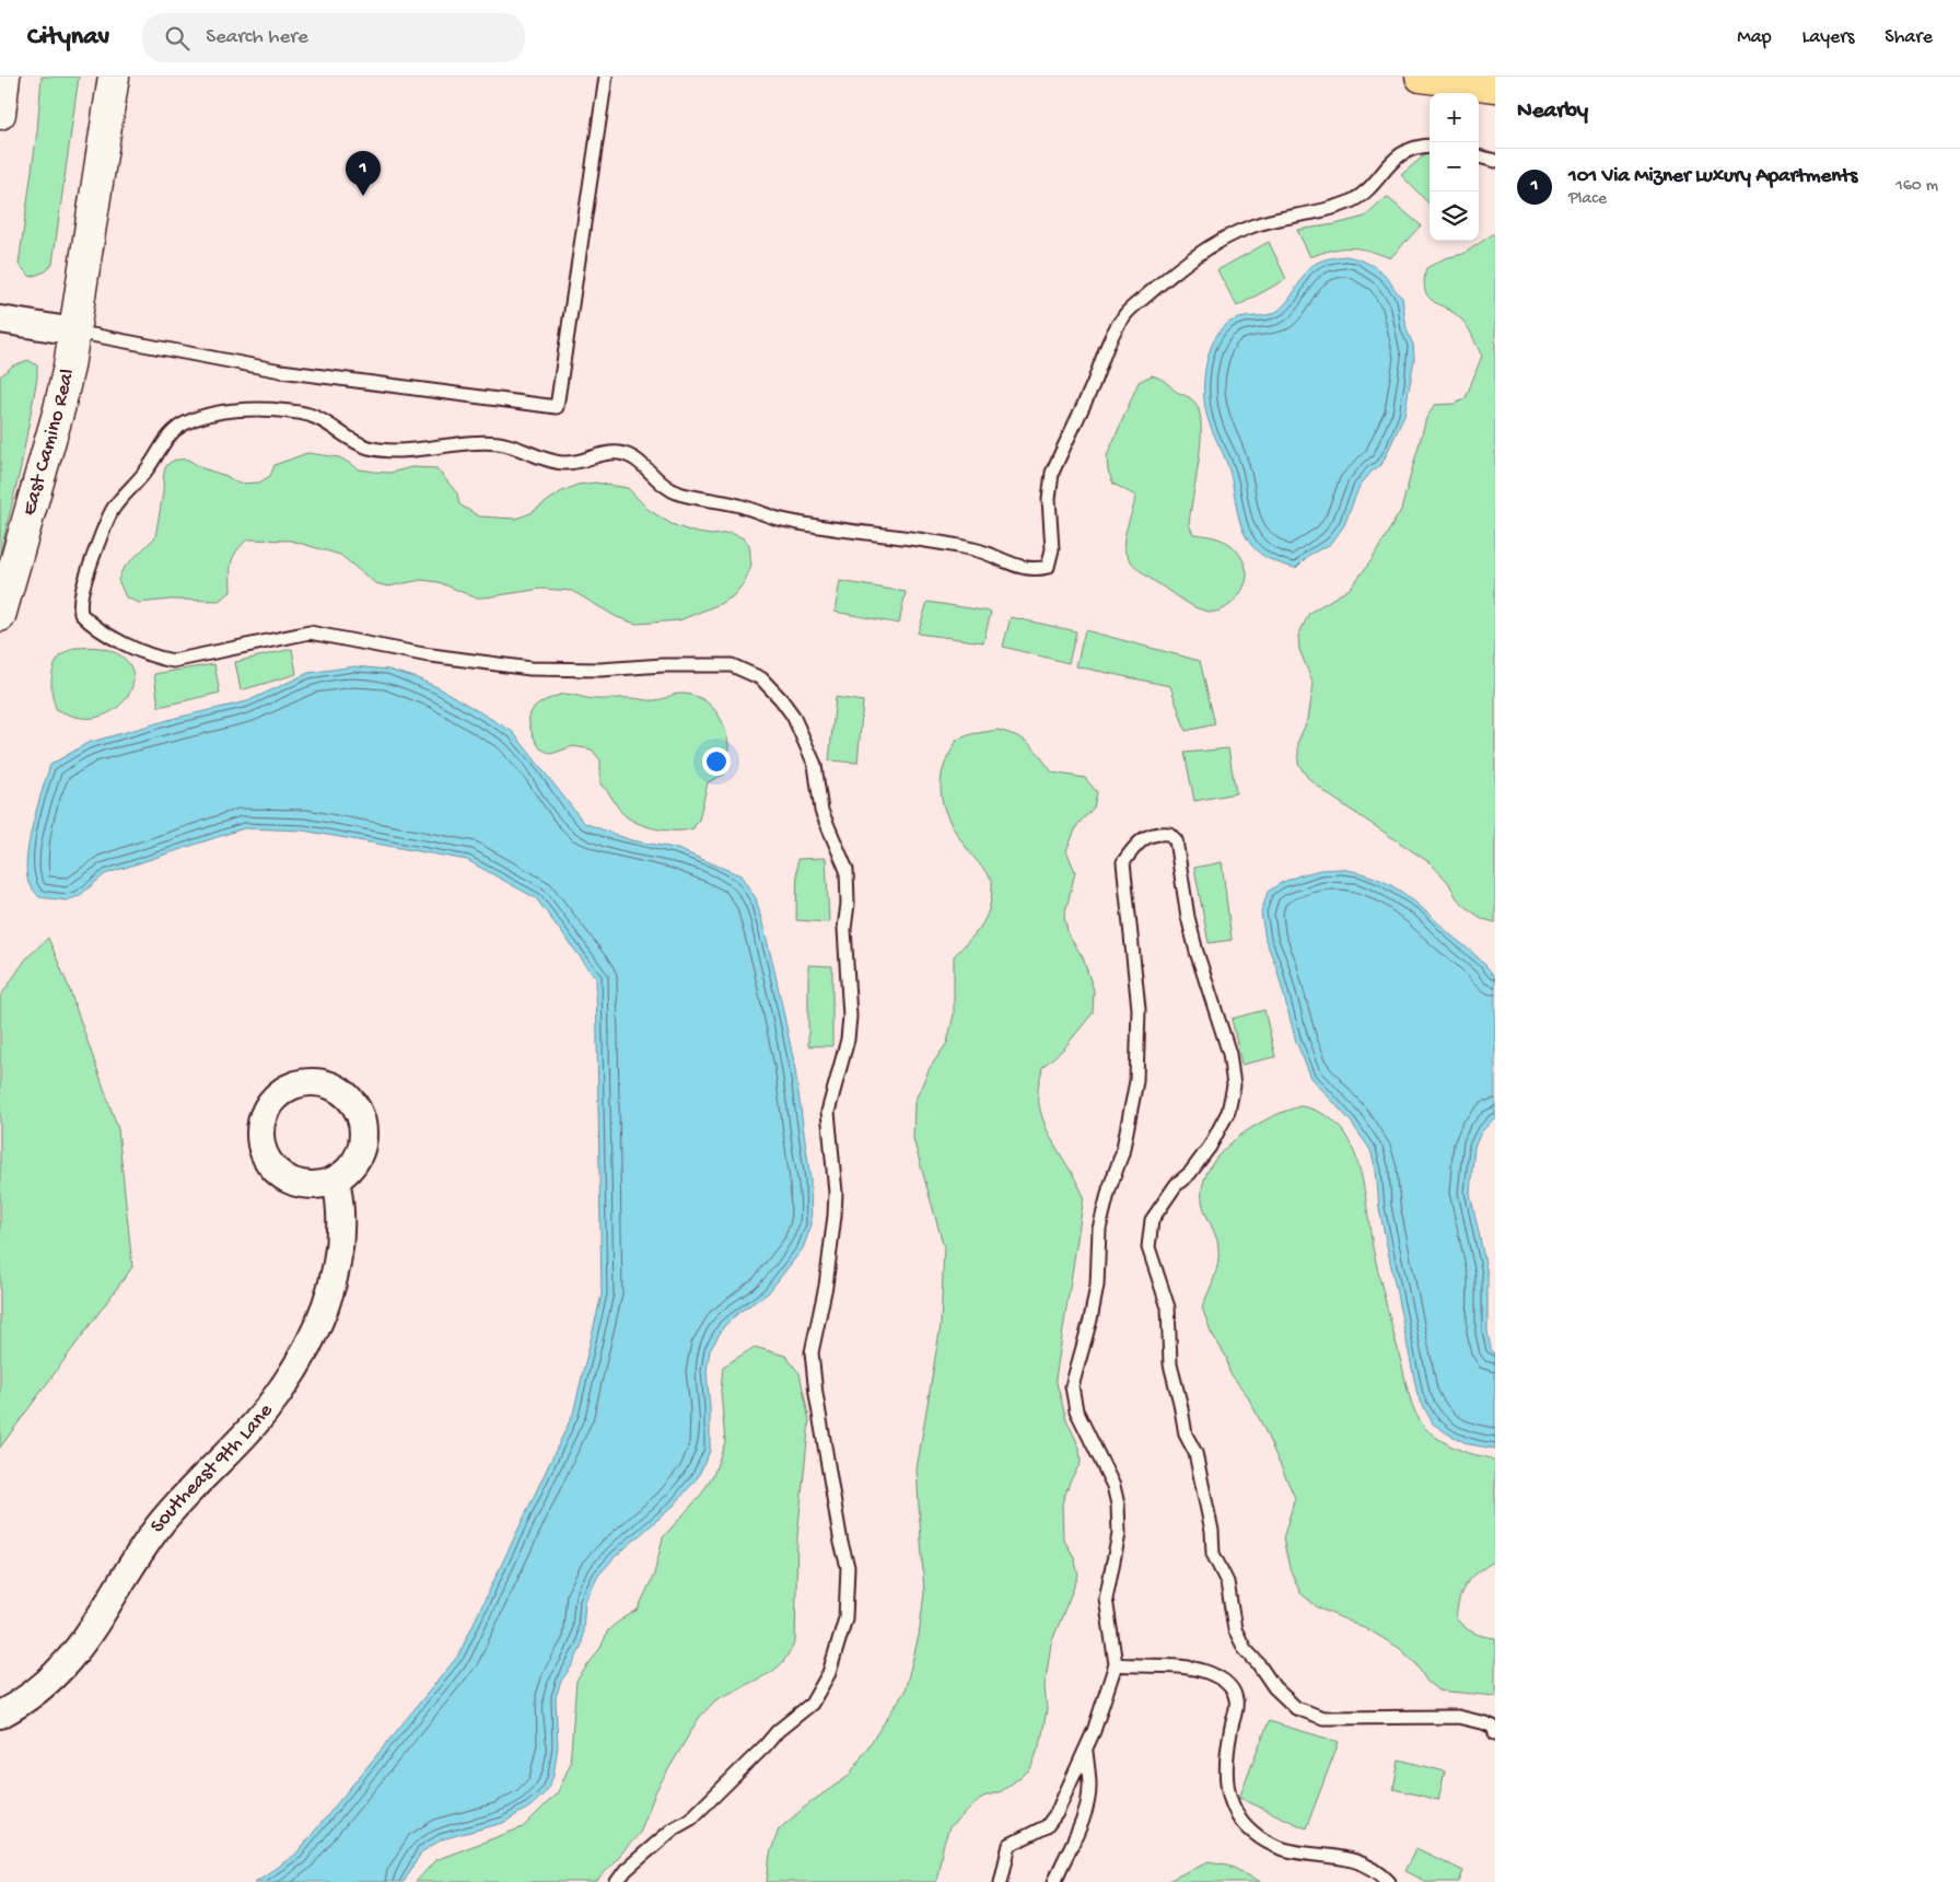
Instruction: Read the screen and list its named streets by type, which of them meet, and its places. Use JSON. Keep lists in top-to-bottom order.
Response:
{
  "streets": {
    "street": ["East Camino Real", "Southeast 9th Lane"]
  },
  "page": {
    "header": "Citynav",
    "search": "Search here",
    "nav": ["Map", "Layers", "Share"],
    "heading": "Nearby",
    "map_buttons": ["+", "−"],
    "list": [
      {
        "mark": "1",
        "name": "101 Via Mizner Luxury Apartments",
        "note": "Place",
        "value": "160 m"
      }
    ],
    "pins": "1"
  }
}
